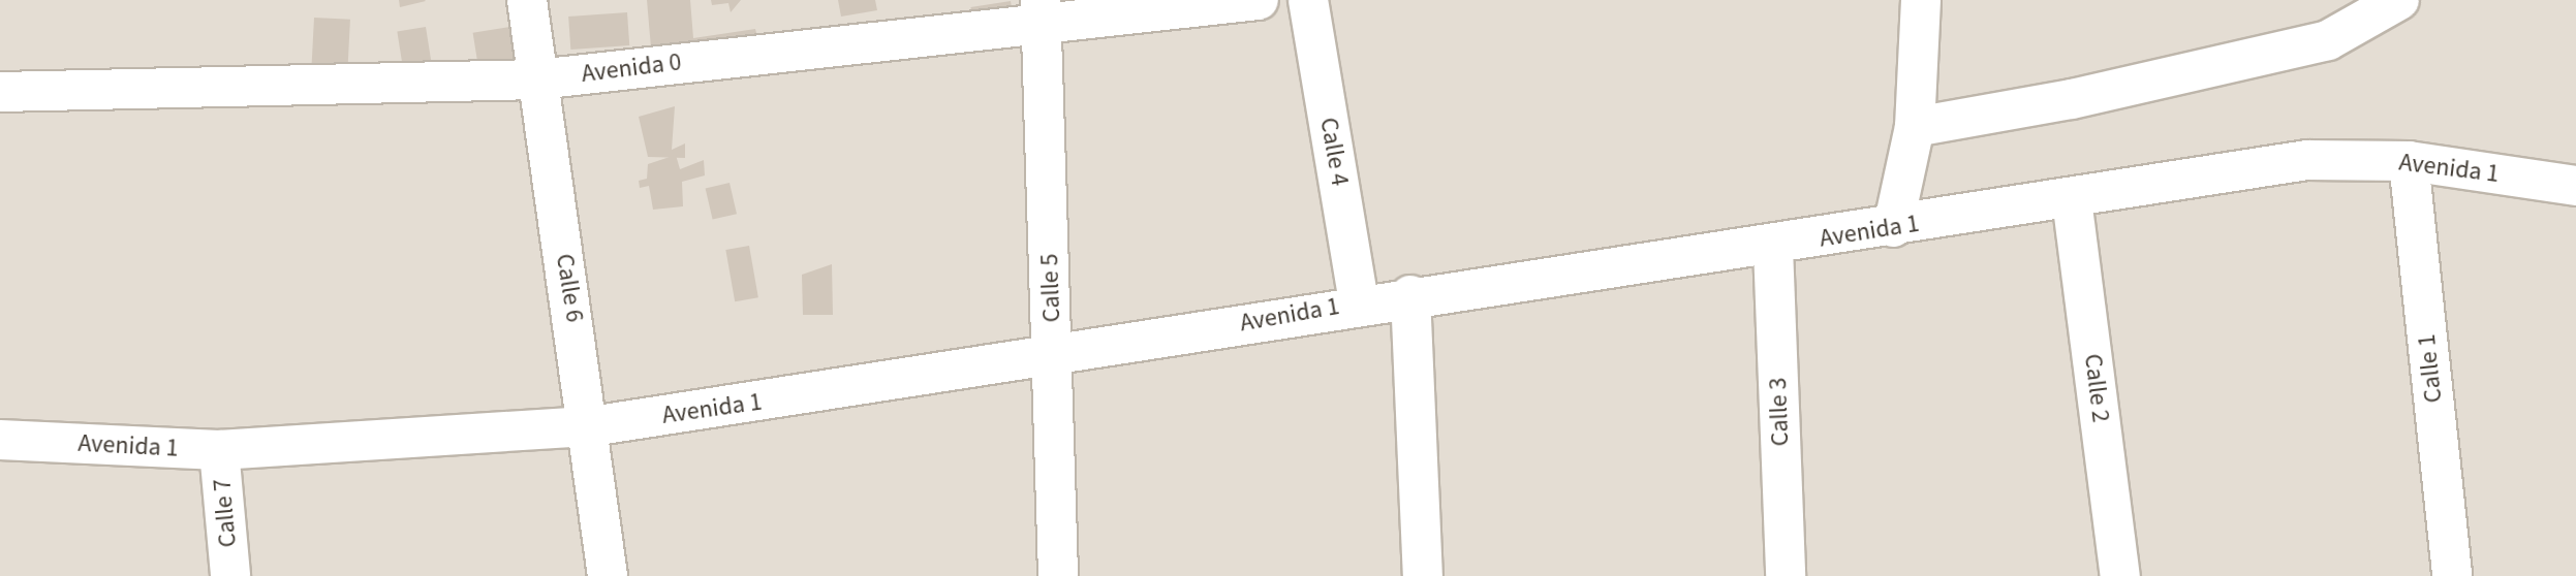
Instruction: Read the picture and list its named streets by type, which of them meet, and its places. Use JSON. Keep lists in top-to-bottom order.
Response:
{
  "streets": {
    "street": [
      "Avenida 0",
      "Calle 4",
      "Avenida 1",
      "Calle 6",
      "Calle 5",
      "Calle 1",
      "Calle 2",
      "Calle 3",
      "Calle 7"
    ]
  },
  "crossings": [
    ["Avenida 0", "Calle 6"],
    ["Avenida 0", "Calle 5"],
    ["Calle 4", "Avenida 1"],
    ["Avenida 1", "Calle 6"],
    ["Avenida 1", "Calle 5"],
    ["Avenida 1", "Calle 1"],
    ["Avenida 1", "Calle 2"],
    ["Avenida 1", "Calle 3"],
    ["Avenida 1", "Calle 7"]
  ]
}
